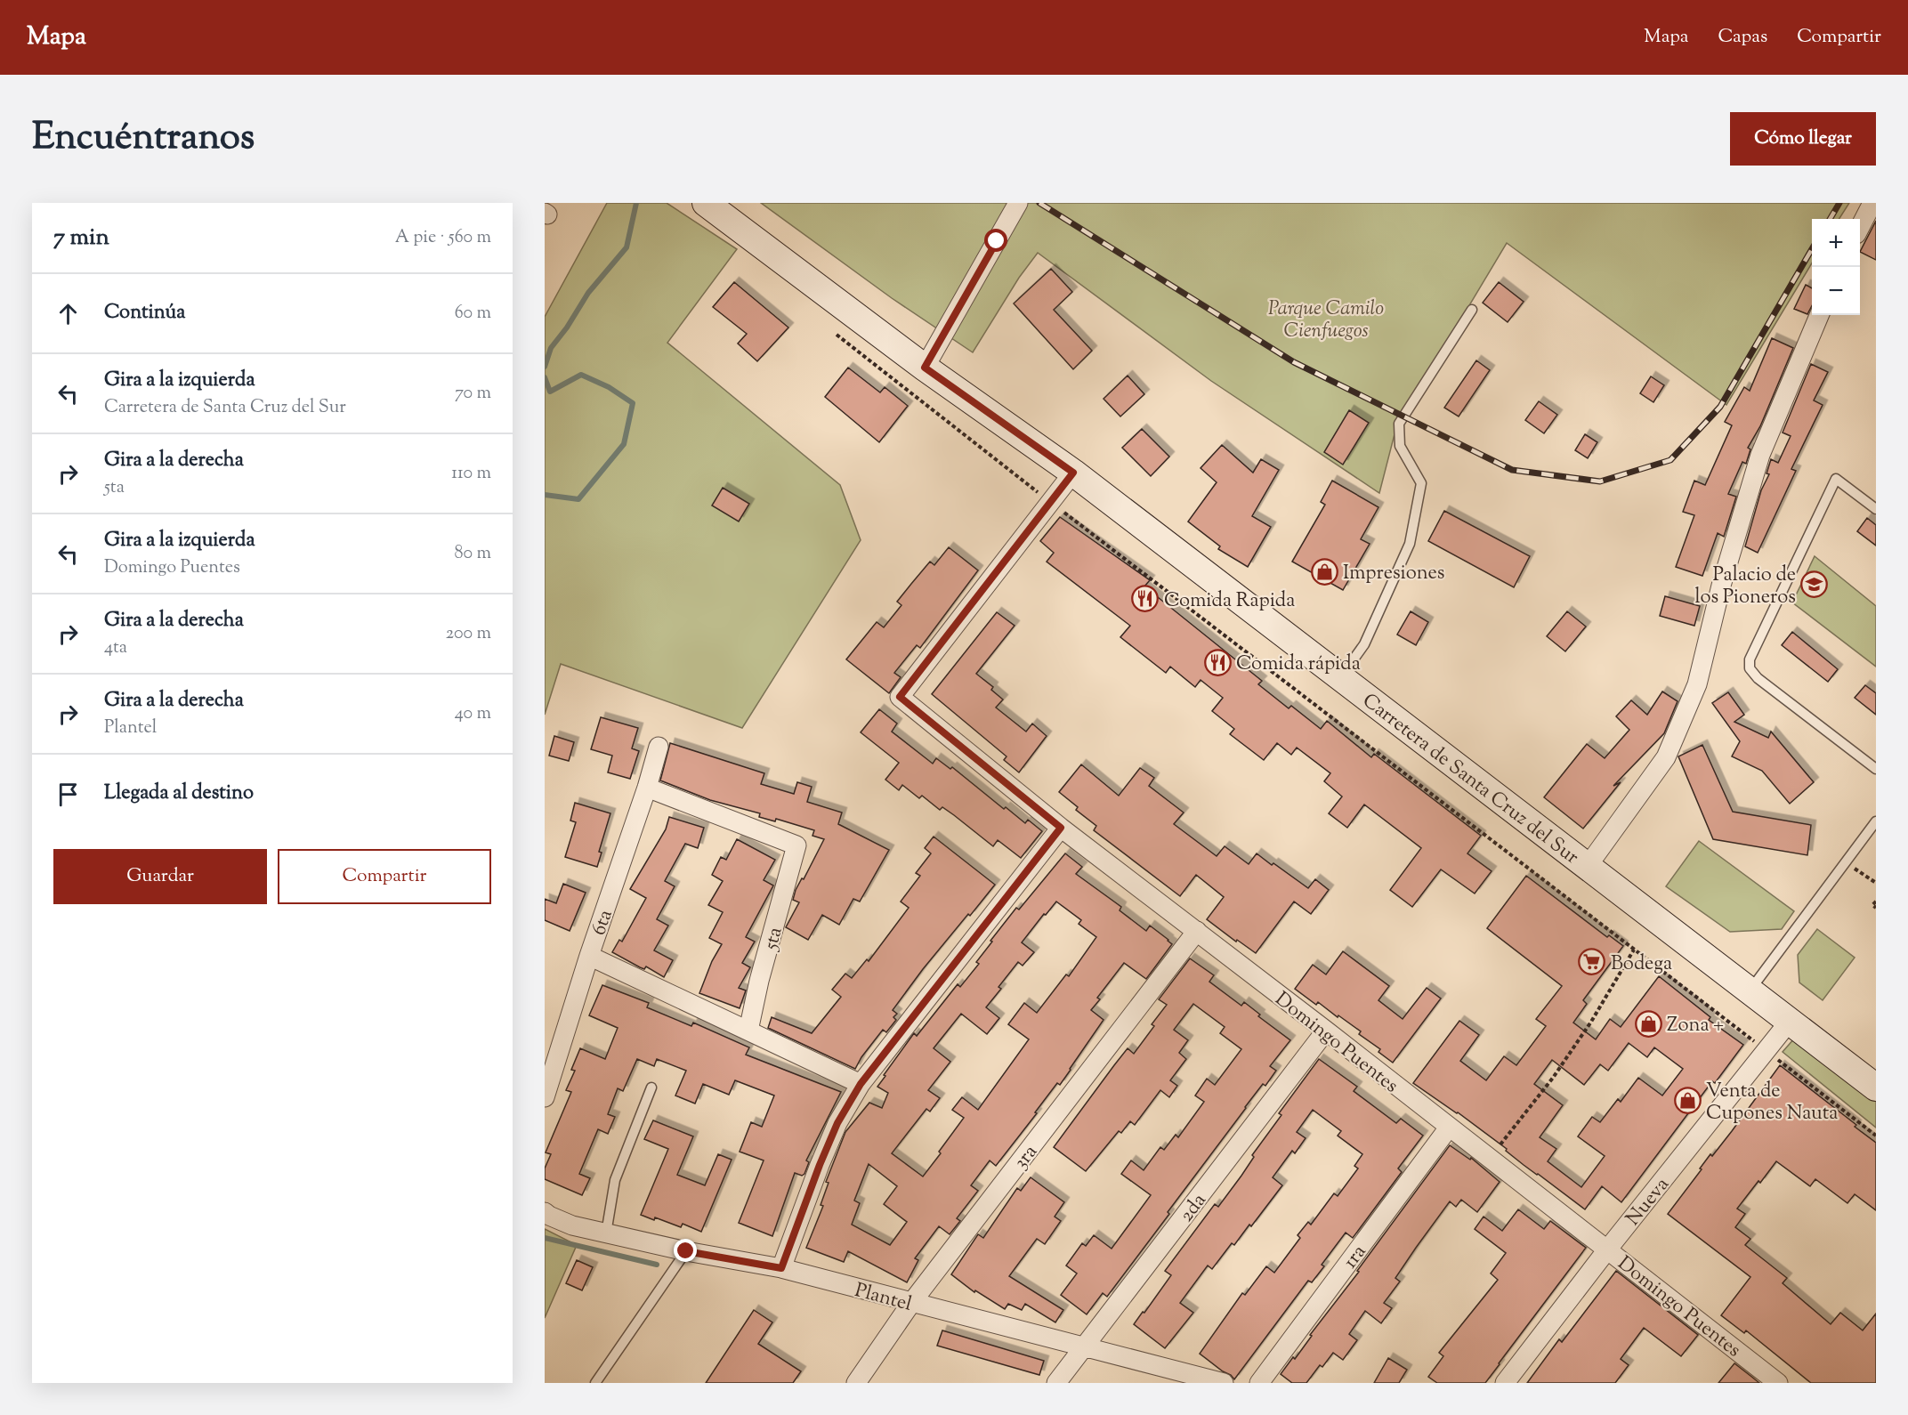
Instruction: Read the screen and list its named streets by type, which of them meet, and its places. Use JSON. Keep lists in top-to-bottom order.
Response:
{
  "streets": {
    "main road": ["Carretera de Santa Cruz del Sur"],
    "street": [
      "6ta",
      "5ta",
      "Domingo Puentes",
      "3ra",
      "Nueva",
      "2da",
      "1ra",
      "Plantel"
    ]
  },
  "crossings": [
    ["Carretera de Santa Cruz del Sur", "Nueva"],
    ["6ta", "5ta"],
    ["Domingo Puentes", "3ra"],
    ["Domingo Puentes", "Nueva"],
    ["Domingo Puentes", "2da"],
    ["Domingo Puentes", "1ra"],
    ["3ra", "Plantel"],
    ["2da", "Plantel"]
  ],
  "parks": ["Parque Camilo Cienfuegos"],
  "places": {
    "shop": ["Impresiones", "Zona +", "Venta de Cupones Nauta"],
    "school or university": ["Palacio de los Pioneros"],
    "restaurant": ["Comida Rapida", "Comida rápida"],
    "supermarket": ["Bodega"]
  },
  "page": {
    "header": "Mapa",
    "nav": ["Mapa", "Capas", "Compartir"],
    "title": "Encuéntranos",
    "buttons": [
      "Cómo llegar",
      ["Guardar", "Compartir"]
    ],
    "heading": ["7 min", "A pie · 560 m"],
    "map_buttons": ["+", "−"],
    "list": [
      ["Continúa", "60 m"],
      ["Gira a la izquierda", "Carretera de Santa Cruz del Sur", "70 m"],
      ["Gira a la derecha", "5ta", "110 m"],
      ["Gira a la izquierda", "Domingo Puentes", "80 m"],
      ["Gira a la derecha", "4ta", "200 m"],
      ["Gira a la derecha", "Plantel", "40 m"],
      "Llegada al destino"
    ]
  }
}
